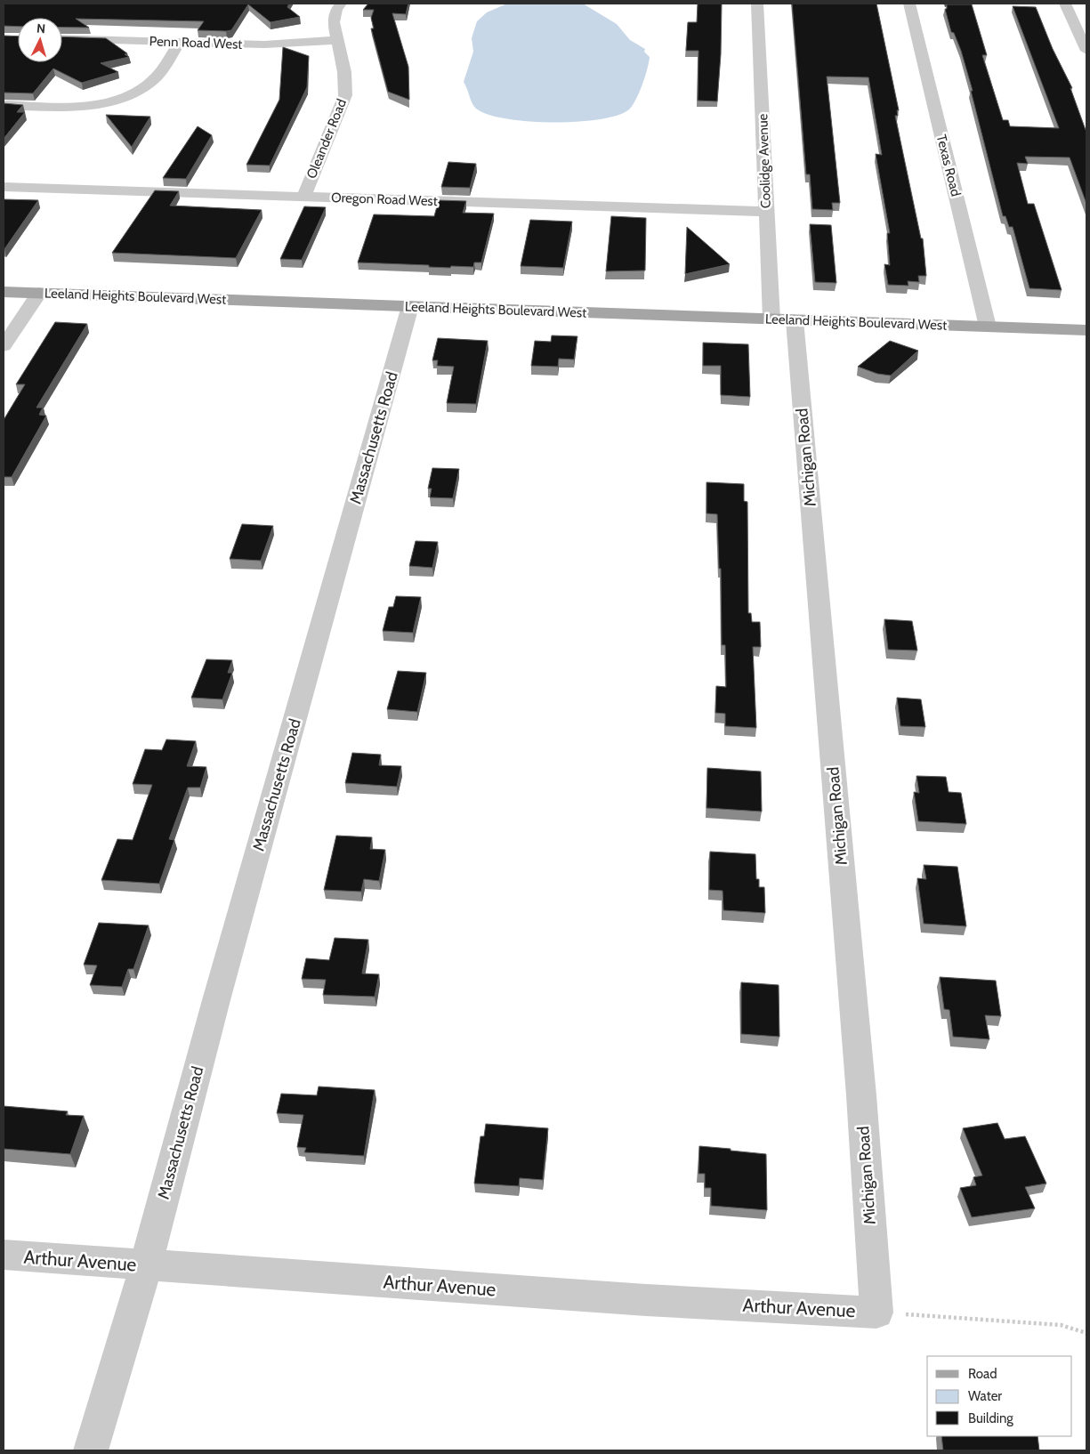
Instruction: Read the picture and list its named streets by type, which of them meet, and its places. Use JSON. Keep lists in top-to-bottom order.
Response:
{
  "streets": {
    "main road": ["Leeland Heights Boulevard West"],
    "street": [
      "Penn Road West",
      "Oleander Road",
      "Coolidge Avenue",
      "Texas Road",
      "Oregon Road West",
      "Massachusetts Road",
      "Michigan Road",
      "Arthur Avenue"
    ]
  },
  "crossings": [
    ["Penn Road West", "Oleander Road"],
    ["Oleander Road", "Oregon Road West"],
    ["Coolidge Avenue", "Oregon Road West"],
    ["Coolidge Avenue", "Leeland Heights Boulevard West"],
    ["Coolidge Avenue", "Michigan Road"],
    ["Texas Road", "Leeland Heights Boulevard West"],
    ["Leeland Heights Boulevard West", "Massachusetts Road"],
    ["Leeland Heights Boulevard West", "Michigan Road"],
    ["Massachusetts Road", "Arthur Avenue"],
    ["Michigan Road", "Arthur Avenue"]
  ],
  "legend": ["Road", "Water", "Building"],
  "north": "top"
}
